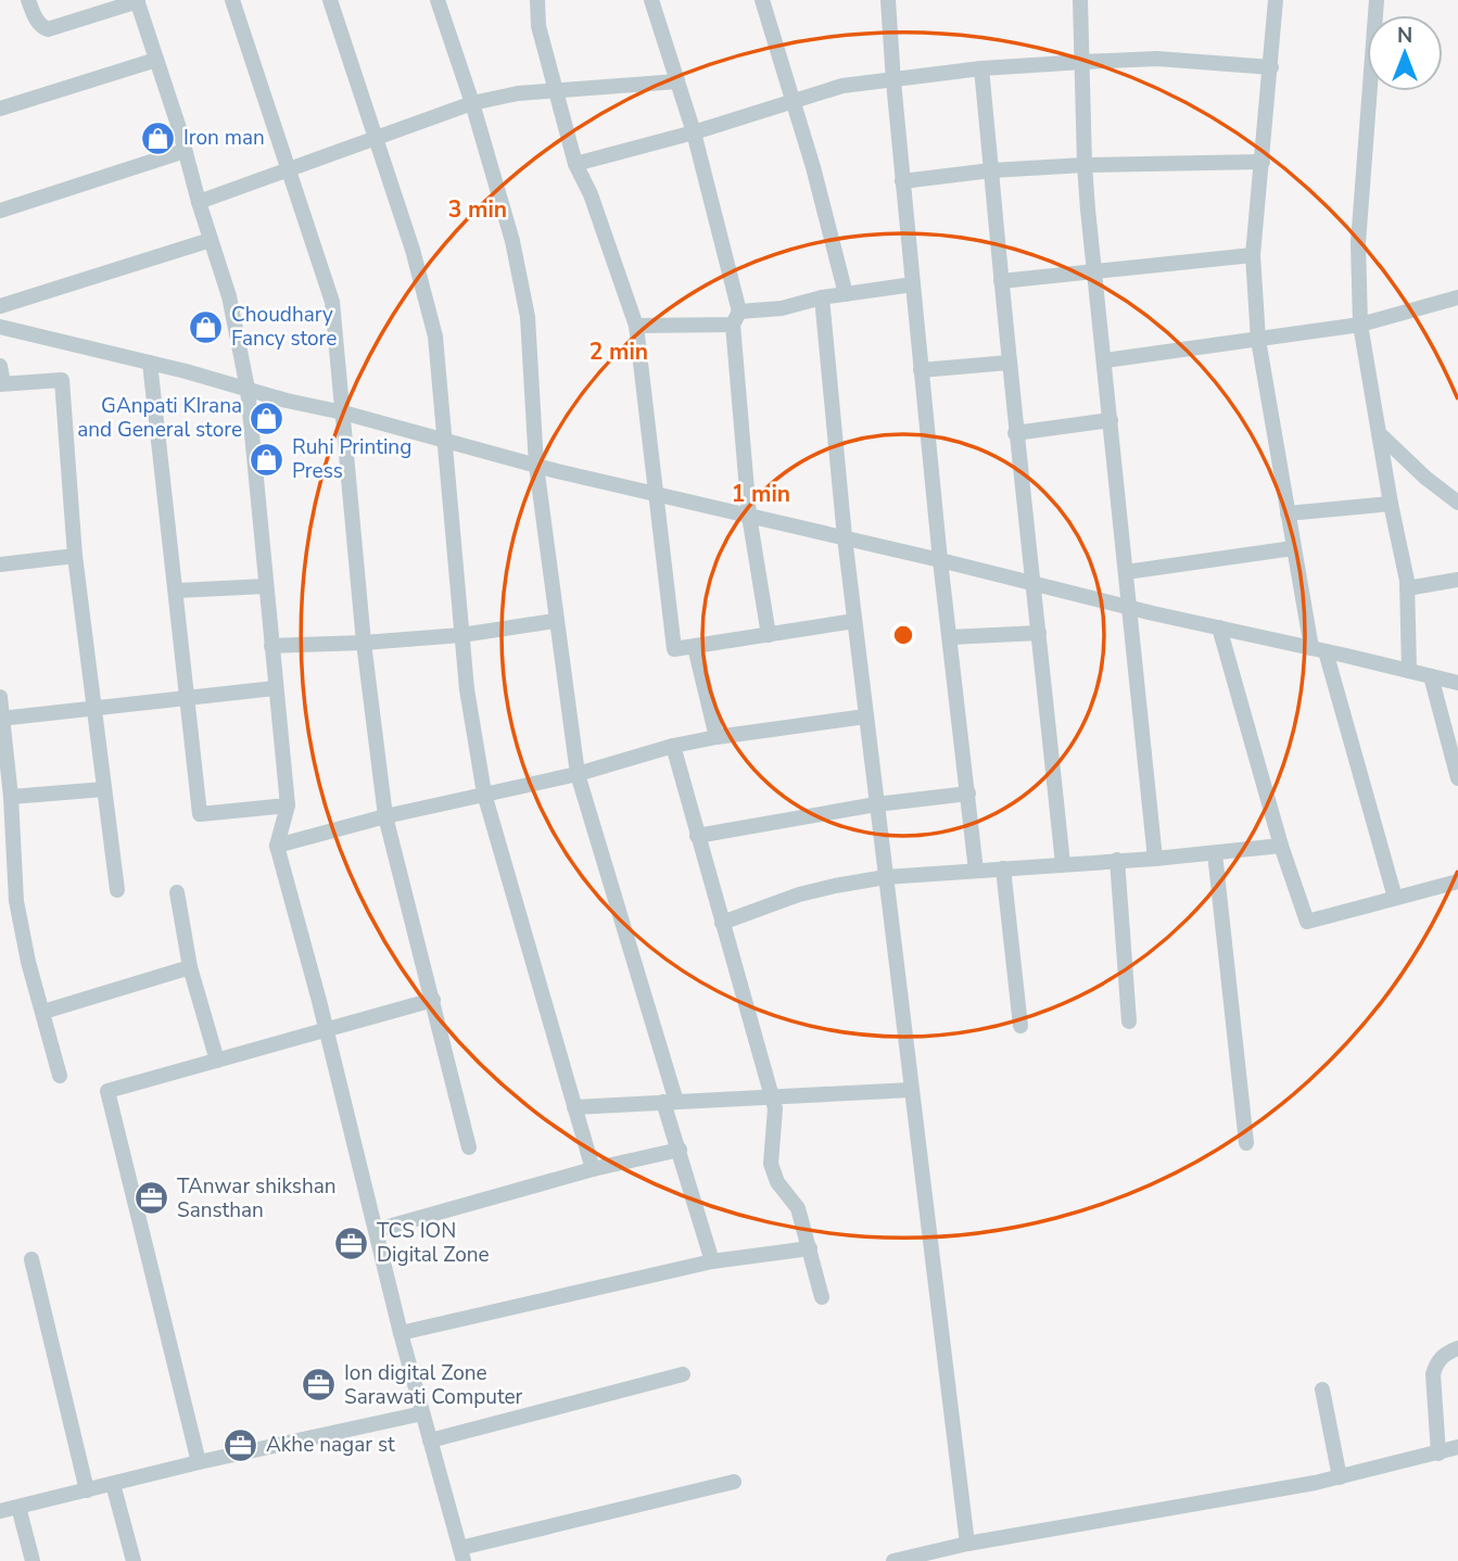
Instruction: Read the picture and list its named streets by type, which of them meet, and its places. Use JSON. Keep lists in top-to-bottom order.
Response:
{
  "places": {
    "shop": [
      "Iron man",
      "Choudhary Fancy store",
      "GAnpati KIrana and General store",
      "Ruhi Printing Press"
    ],
    "office": [
      "TAnwar shikshan Sansthan",
      "TCS ION Digital Zone",
      "Ion digital Zone Sarawati Computer",
      "Akhe nagar st"
    ]
  },
  "north": "top",
  "rings": ["3 min", "2 min", "1 min"]
}
